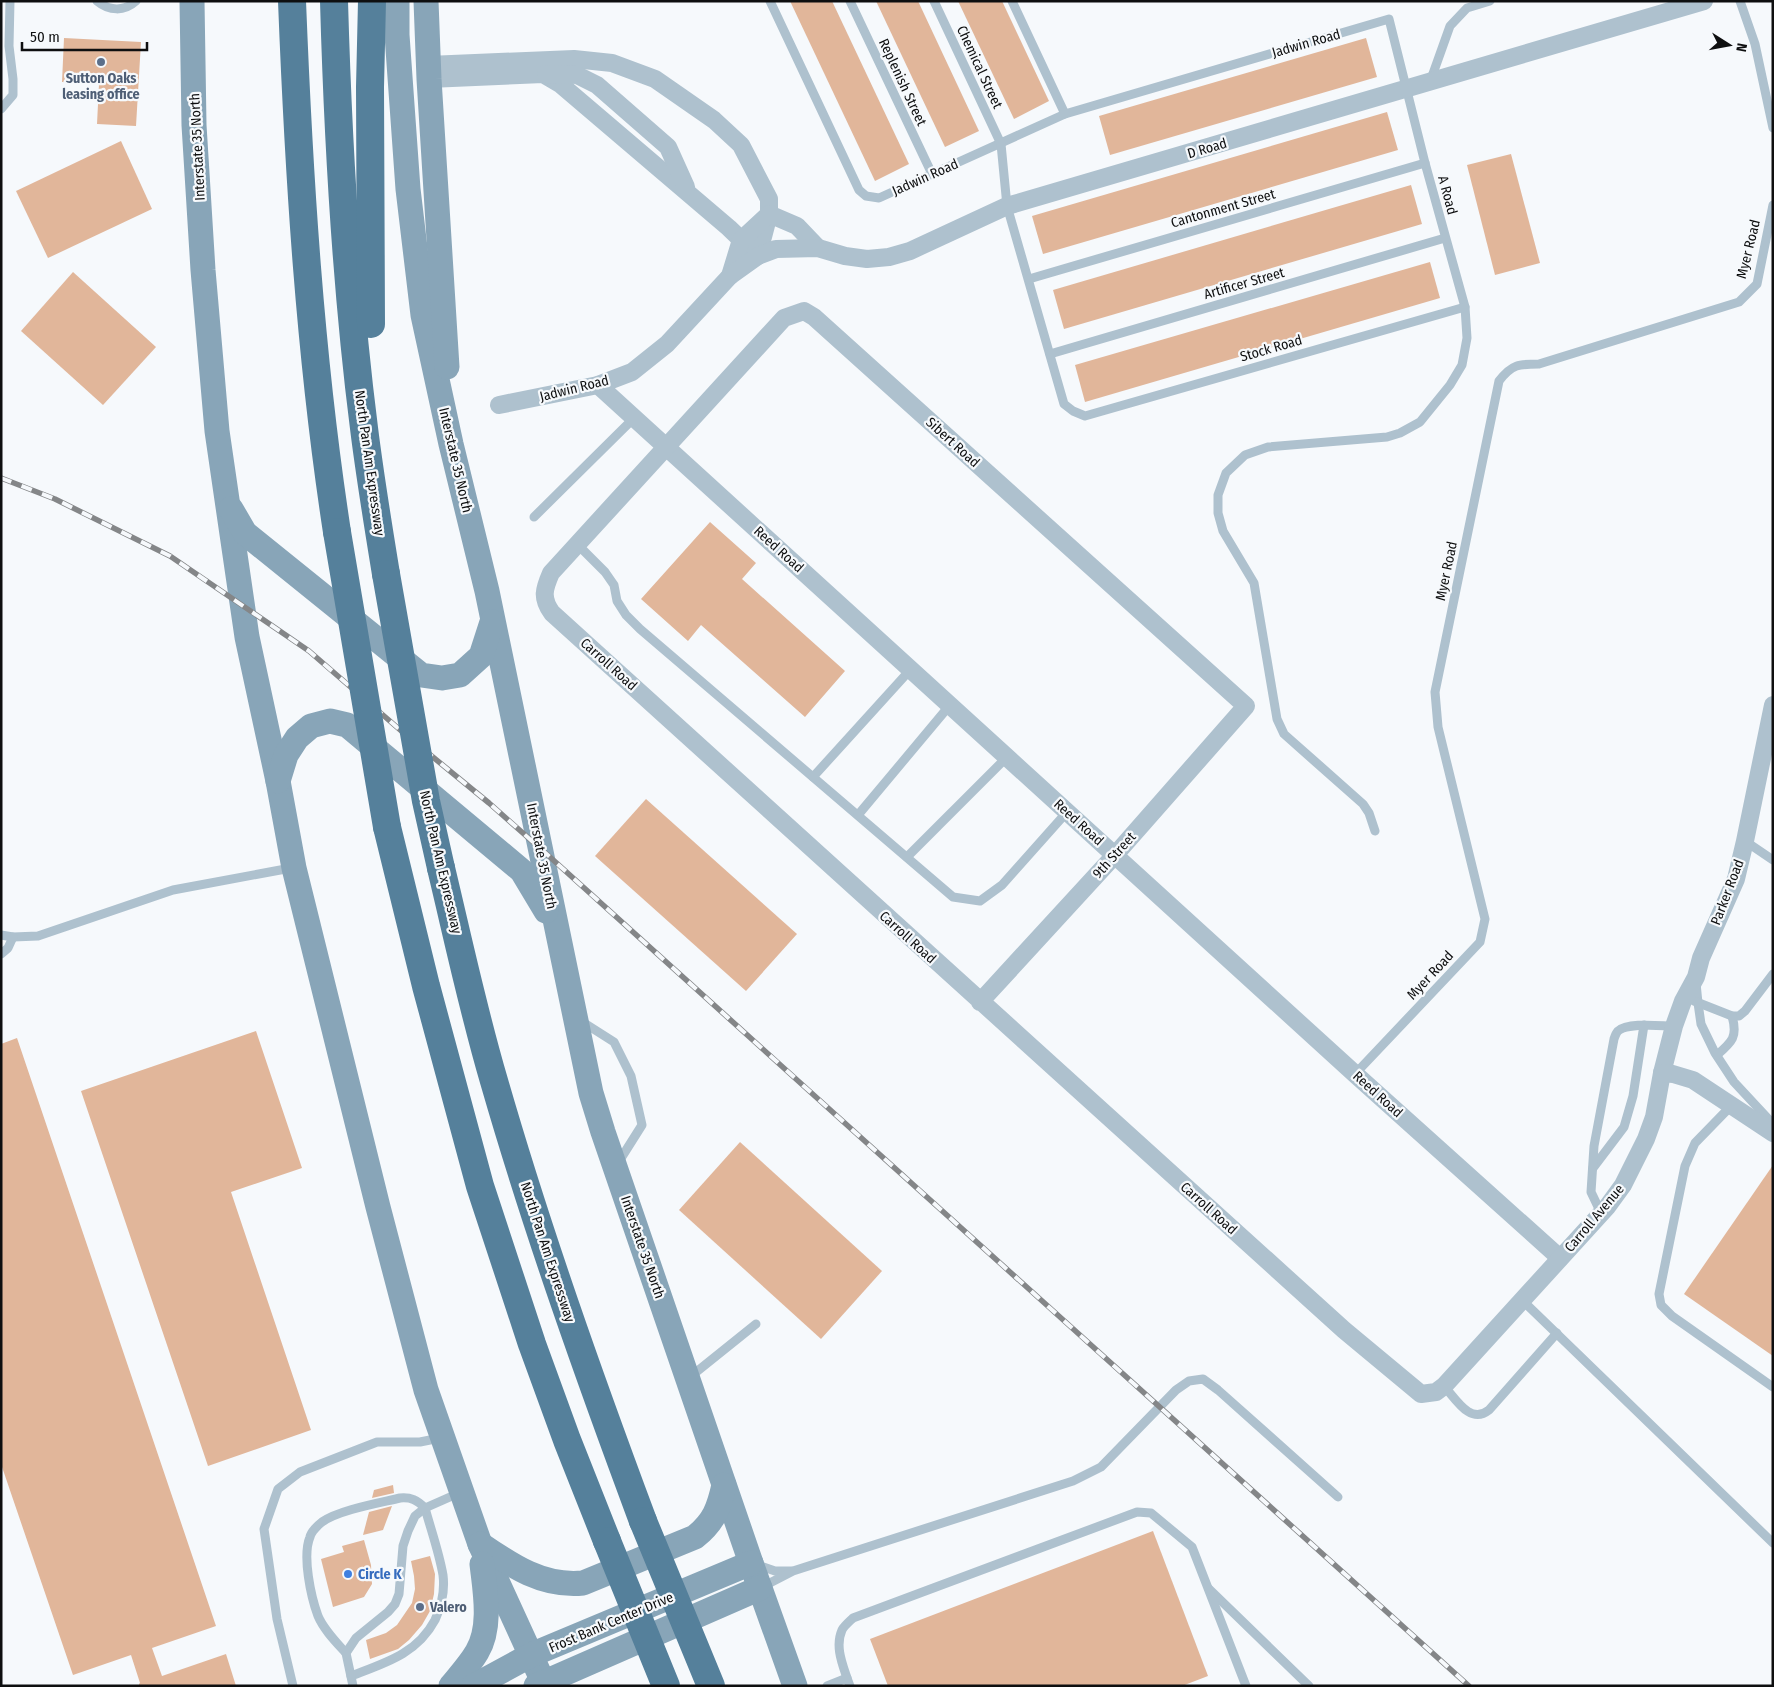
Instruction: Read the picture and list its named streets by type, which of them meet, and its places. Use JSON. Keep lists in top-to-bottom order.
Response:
{
  "streets": {
    "highway": ["North Pan Am Expressway"],
    "main road": ["Interstate 35 North", "Frost Bank Center Drive"],
    "street": [
      "Jadwin Road",
      "D Road",
      "Sibert Road",
      "Reed Road",
      "Carroll Road",
      "9th Street",
      "Parker Road",
      "Carroll Avenue"
    ],
    "lane": [
      "Chemical Street",
      "Replenish Street",
      "A Road",
      "Cantonment Street",
      "Myer Road",
      "Artificer Street",
      "Stock Road"
    ]
  },
  "crossings": [
    ["Jadwin Road", "Chemical Street"],
    ["Jadwin Road", "Replenish Street"],
    ["Jadwin Road", "D Road"],
    ["Jadwin Road", "A Road"],
    ["Jadwin Road", "Reed Road"],
    ["Chemical Street", "D Road"],
    ["Chemical Street", "Cantonment Street"],
    ["Chemical Street", "Artificer Street"],
    ["Chemical Street", "Stock Road"],
    ["Interstate 35 North", "Frost Bank Center Drive"],
    ["D Road", "A Road"],
    ["A Road", "Cantonment Street"],
    ["A Road", "Artificer Street"],
    ["A Road", "Stock Road"],
    ["Myer Road", "Reed Road"],
    ["Sibert Road", "Reed Road"],
    ["Sibert Road", "Carroll Road"],
    ["Sibert Road", "9th Street"],
    ["Reed Road", "Carroll Road"],
    ["Reed Road", "9th Street"],
    ["Reed Road", "Carroll Avenue"],
    ["Carroll Road", "9th Street"],
    ["Carroll Road", "Carroll Avenue"],
    ["Parker Road", "Carroll Avenue"]
  ],
  "places": ["Sutton Oaks leasing office", "Circle K", "Valero"],
  "scale_bar": "50 m",
  "north": "right"
}
